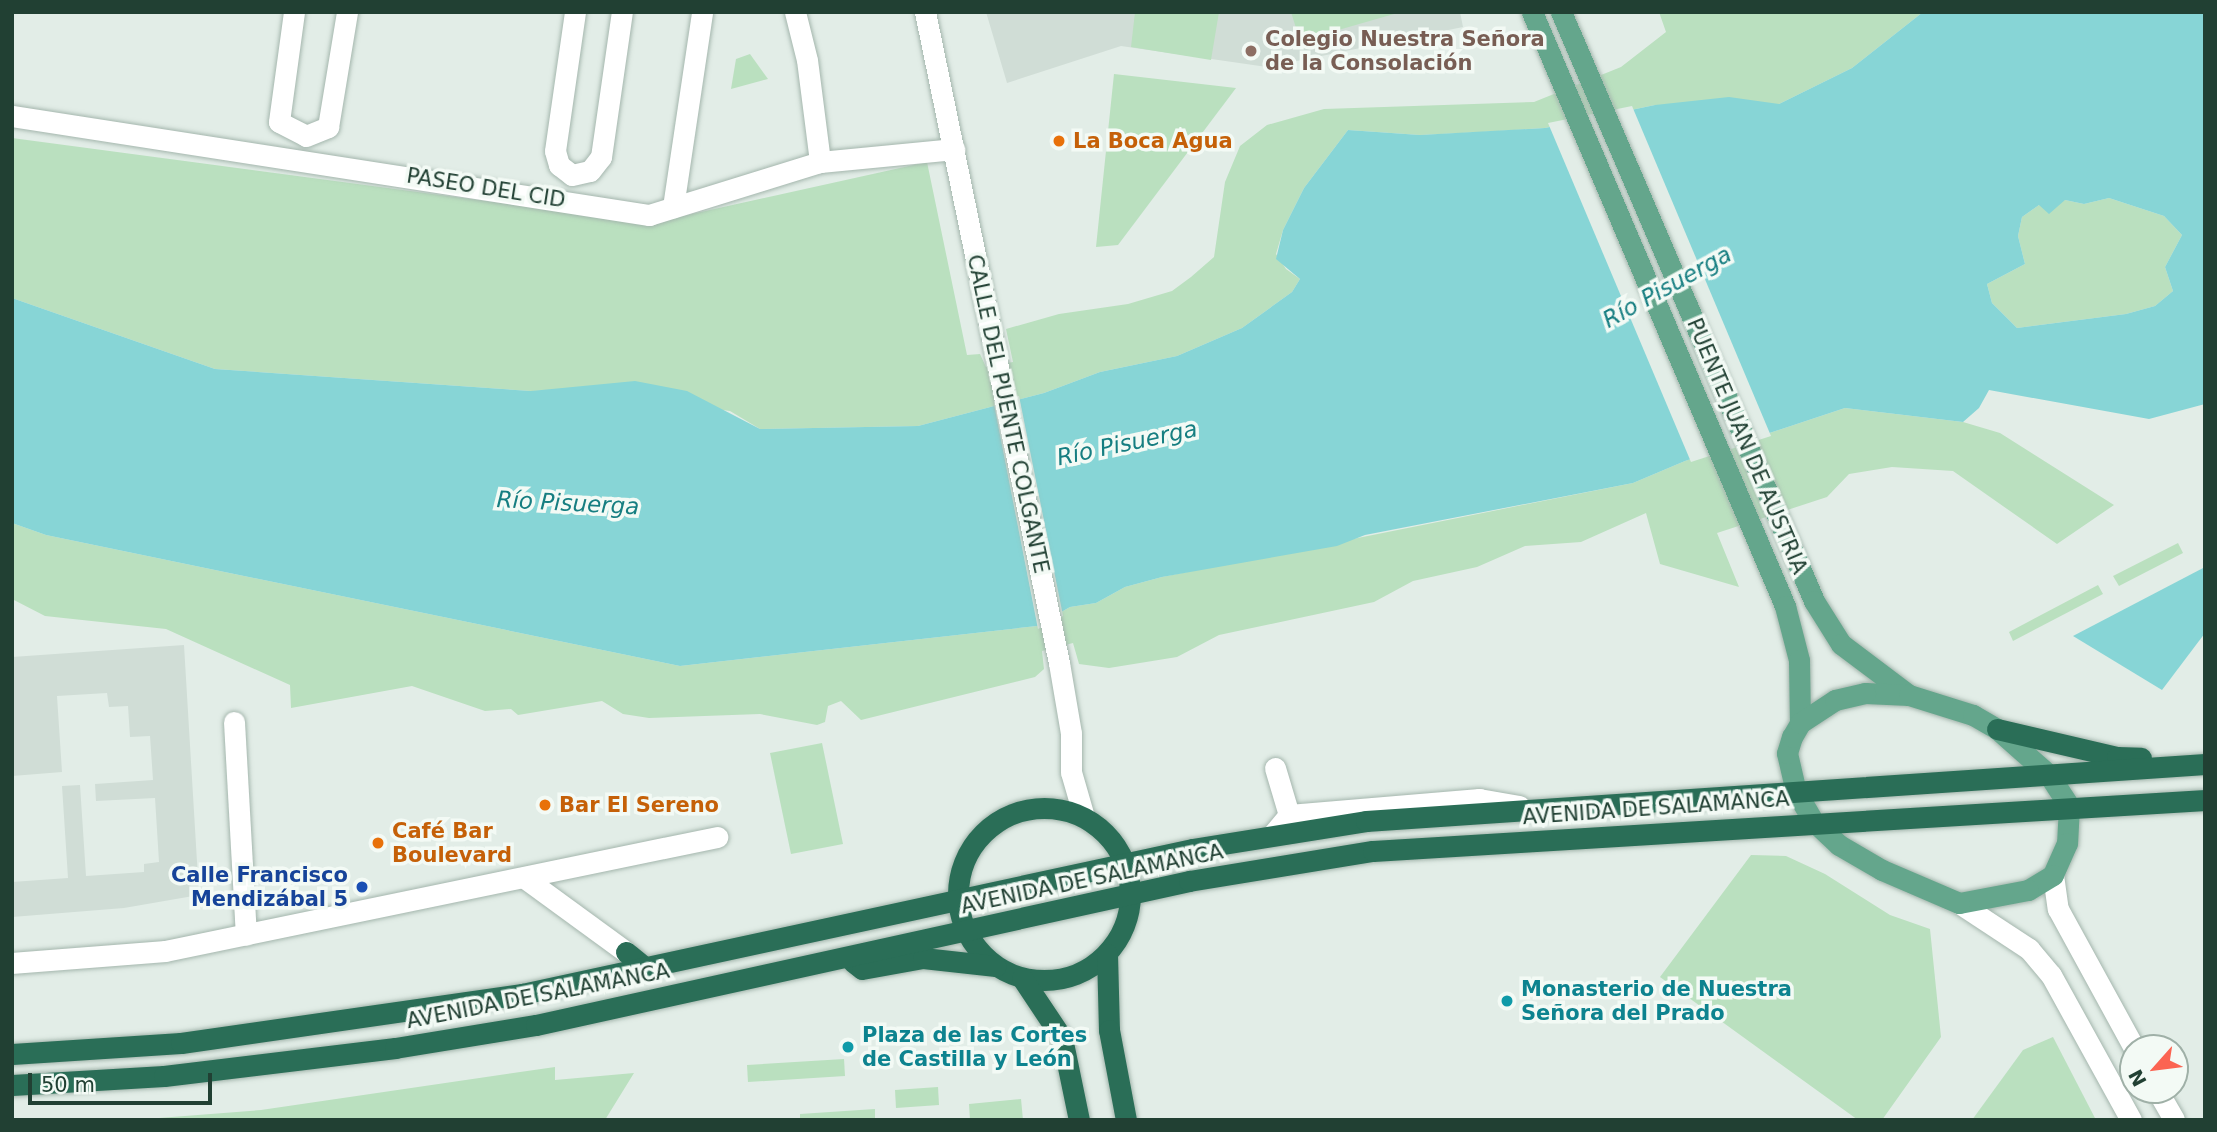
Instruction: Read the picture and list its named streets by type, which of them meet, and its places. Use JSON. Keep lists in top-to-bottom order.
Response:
{
  "streets": {
    "highway": ["AVENIDA DE SALAMANCA"],
    "main road": ["PUENTE JUAN DE AUSTRIA"],
    "street": ["PASEO DEL CID", "CALLE DEL PUENTE COLGANTE"]
  },
  "crossings": [
    ["PASEO DEL CID", "CALLE DEL PUENTE COLGANTE"]
  ],
  "water": ["Río Pisuerga"],
  "places": [
    "Colegio Nuestra Señora de la Consolación",
    "La Boca Agua",
    "Bar El Sereno",
    "Café Bar Boulevard",
    "Calle Francisco Mendizábal 5",
    "Monasterio de Nuestra Señora del Prado",
    "Plaza de las Cortes de Castilla y León"
  ],
  "scale_bar": "50 m",
  "north": "bottom left"
}
